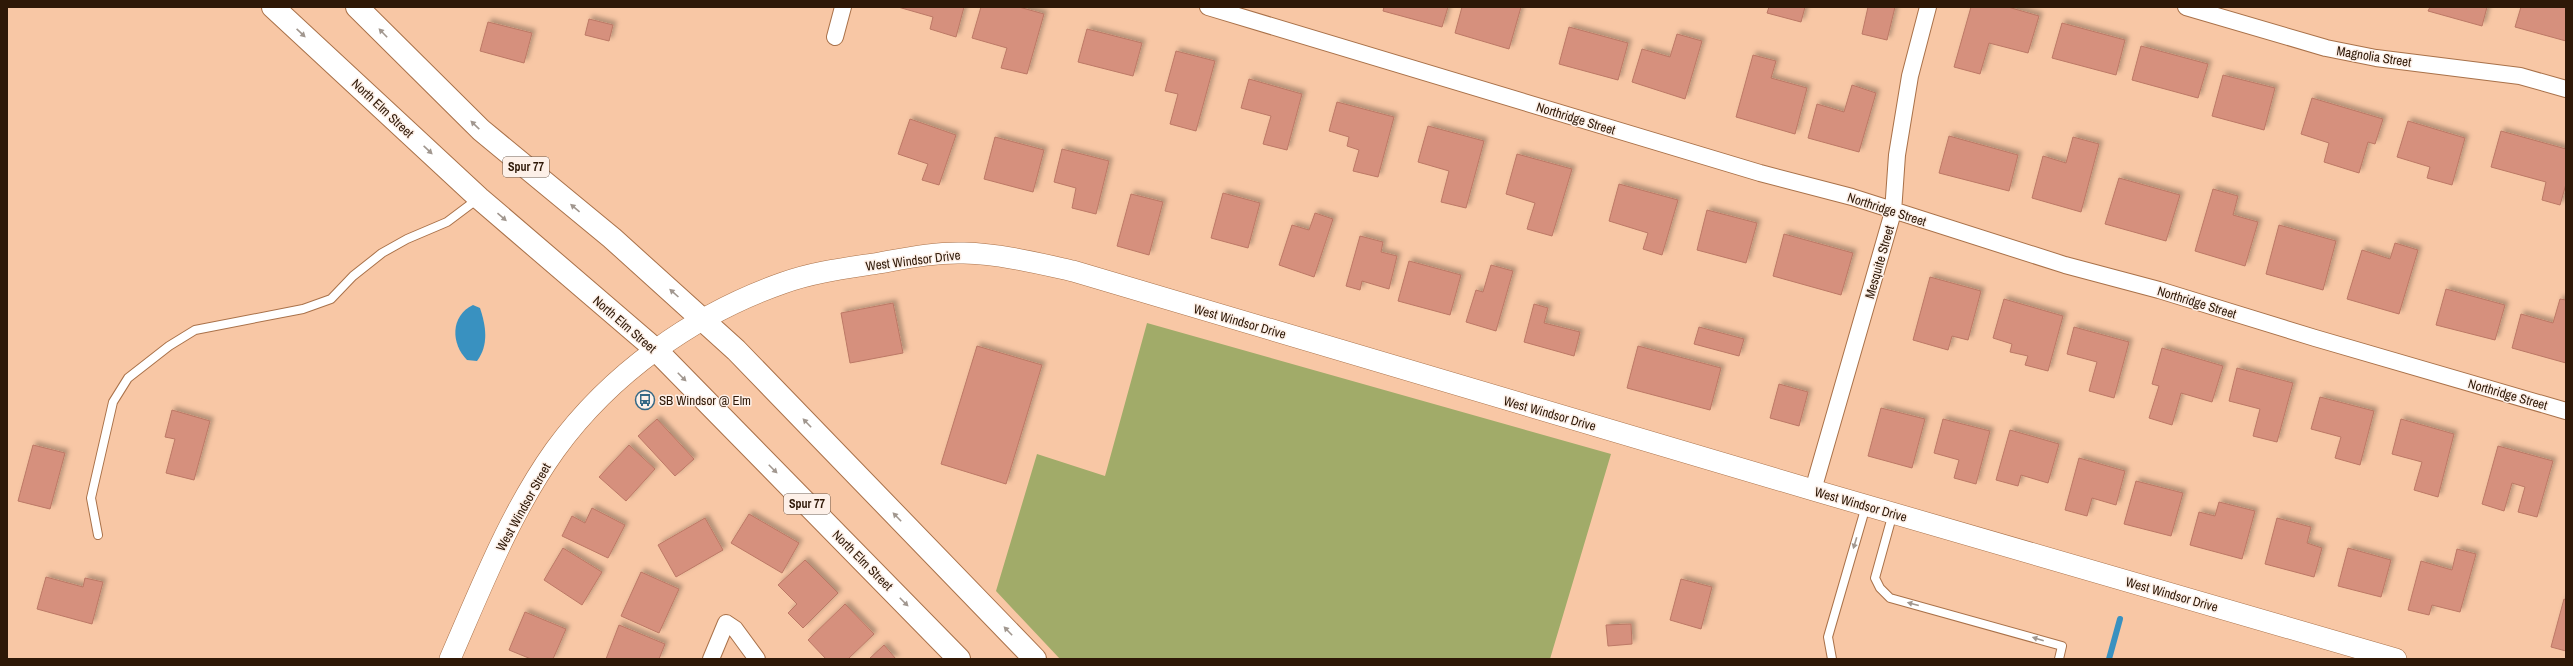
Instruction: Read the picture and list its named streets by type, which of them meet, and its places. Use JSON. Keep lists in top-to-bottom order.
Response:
{
  "streets": {
    "main road": ["North Elm Street", "Spur 77"],
    "street": [
      "Magnolia Street",
      "Northridge Street",
      "West Windsor Drive",
      "Mesquite Street",
      "West Windsor Street"
    ]
  },
  "crossings": [
    ["North Elm Street", "West Windsor Street"],
    ["Northridge Street", "Mesquite Street"],
    ["Spur 77", "West Windsor Drive"],
    ["Spur 77", "West Windsor Street"],
    ["West Windsor Drive", "Mesquite Street"],
    ["West Windsor Drive", "West Windsor Street"]
  ],
  "places": {
    "bus stop": ["SB Windsor @ Elm"]
  }
}
